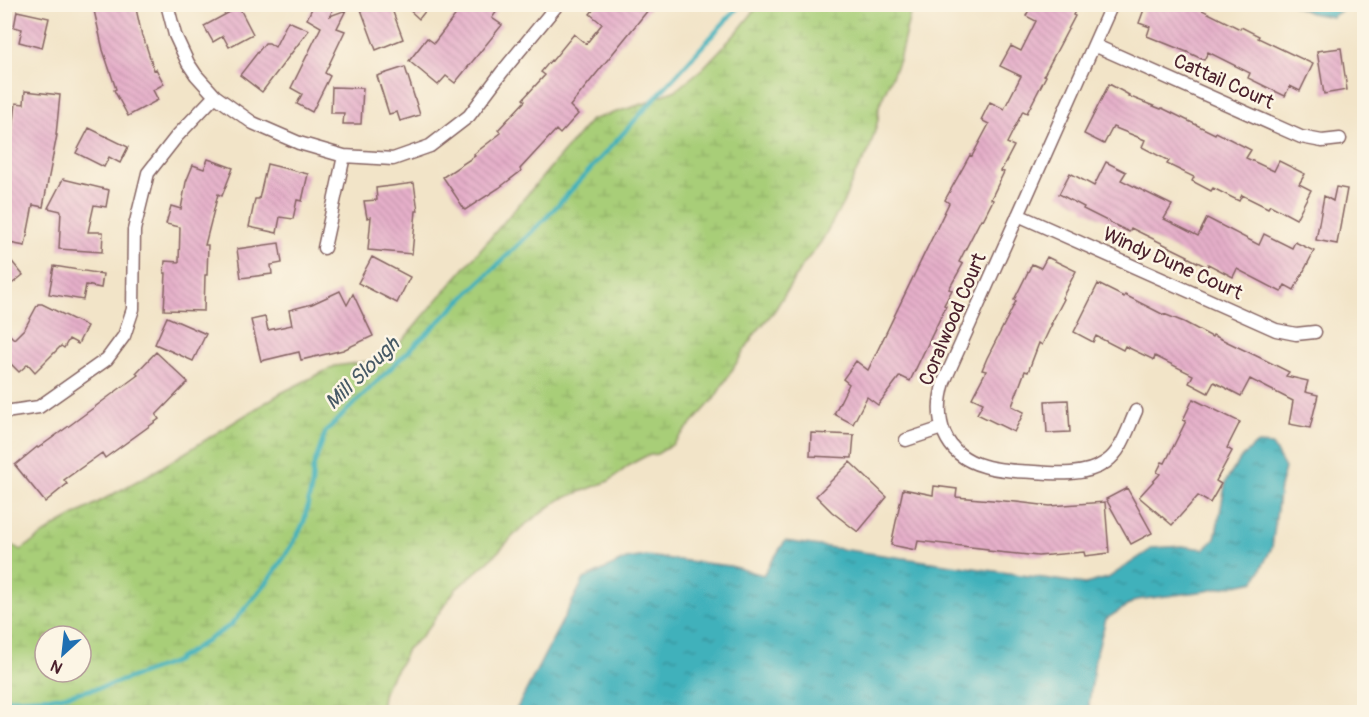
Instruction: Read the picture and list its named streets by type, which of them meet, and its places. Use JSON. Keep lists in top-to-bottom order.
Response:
{
  "streets": {
    "street": ["Cattail Court", "Windy Dune Court", "Coralwood Court"]
  },
  "crossings": [
    ["Cattail Court", "Coralwood Court"],
    ["Windy Dune Court", "Coralwood Court"]
  ],
  "water": ["Mill Slough"],
  "north": "bottom left"
}
